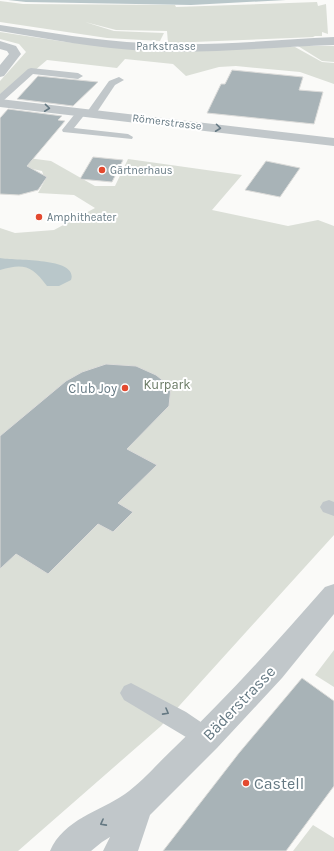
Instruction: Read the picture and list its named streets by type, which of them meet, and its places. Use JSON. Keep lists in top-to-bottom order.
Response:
{
  "streets": {
    "street": ["Parkstrasse", "Römerstrasse", "Bäderstrasse"]
  },
  "one_way": ["Römerstrasse"],
  "parks": ["Kurpark"],
  "places": [
    "Gärtnerhaus",
    "Amphitheater",
    "Club Joy",
    "Castell"
  ]
}
